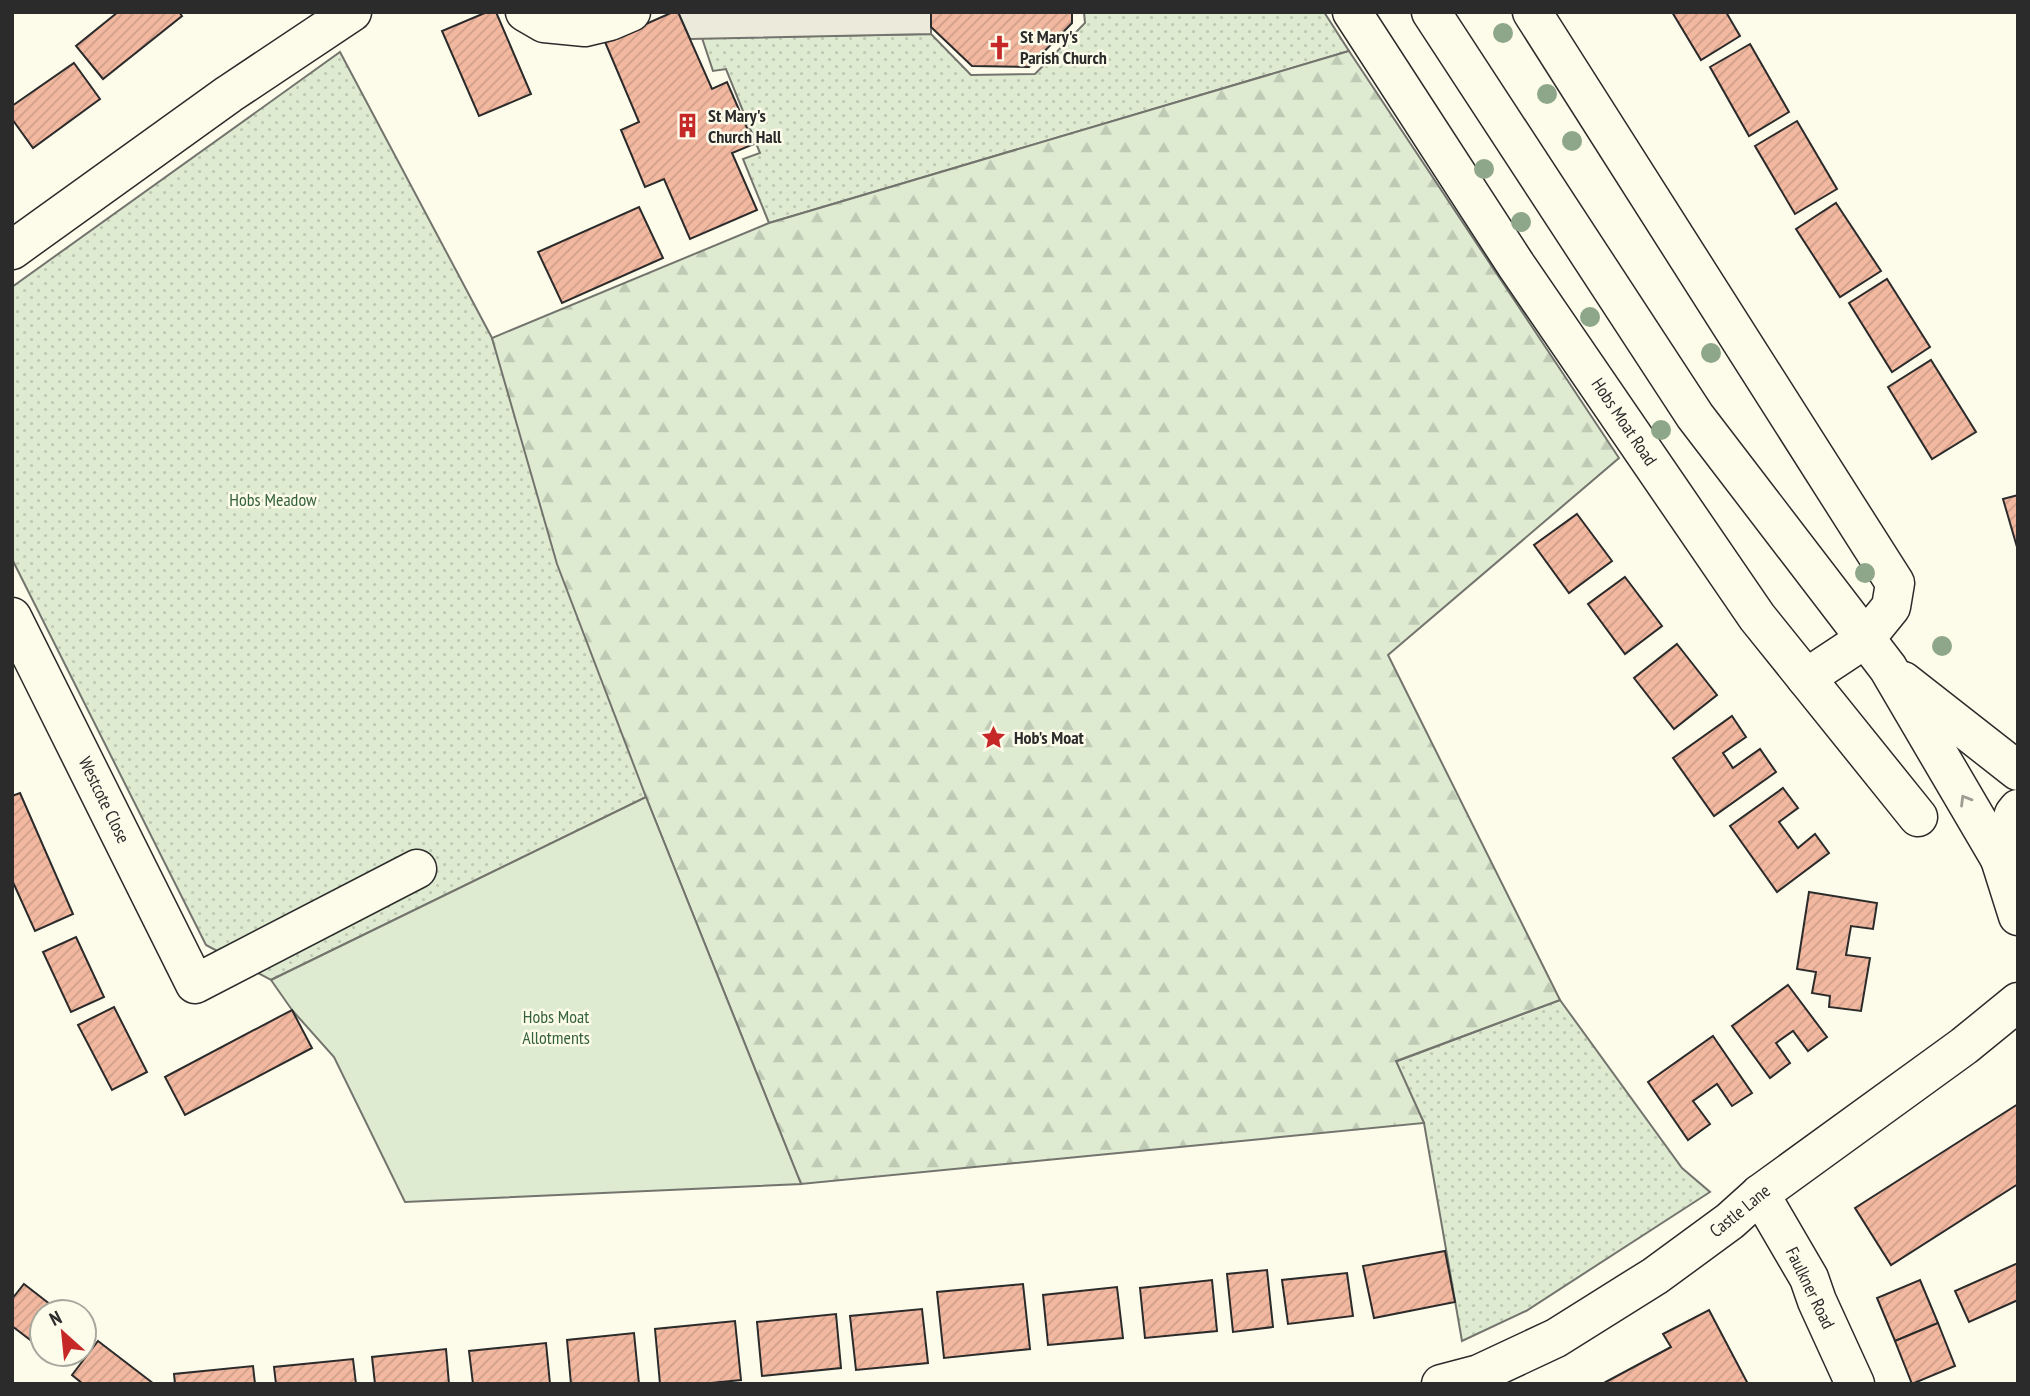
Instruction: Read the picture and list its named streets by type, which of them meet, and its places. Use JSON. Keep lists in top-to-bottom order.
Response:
{
  "streets": {
    "street": [
      "Hobs Moat Road",
      "Westcote Close",
      "Castle Lane",
      "Faulkner Road"
    ]
  },
  "crossings": [
    ["Castle Lane", "Faulkner Road"]
  ],
  "parks": ["Hobs Meadow", "Hobs Moat Allotments"],
  "places": {
    "church": ["St Mary's Parish Church"],
    "building": ["St Mary's Church Hall"],
    "place": ["Hob's Moat"]
  },
  "north": "top left"
}
